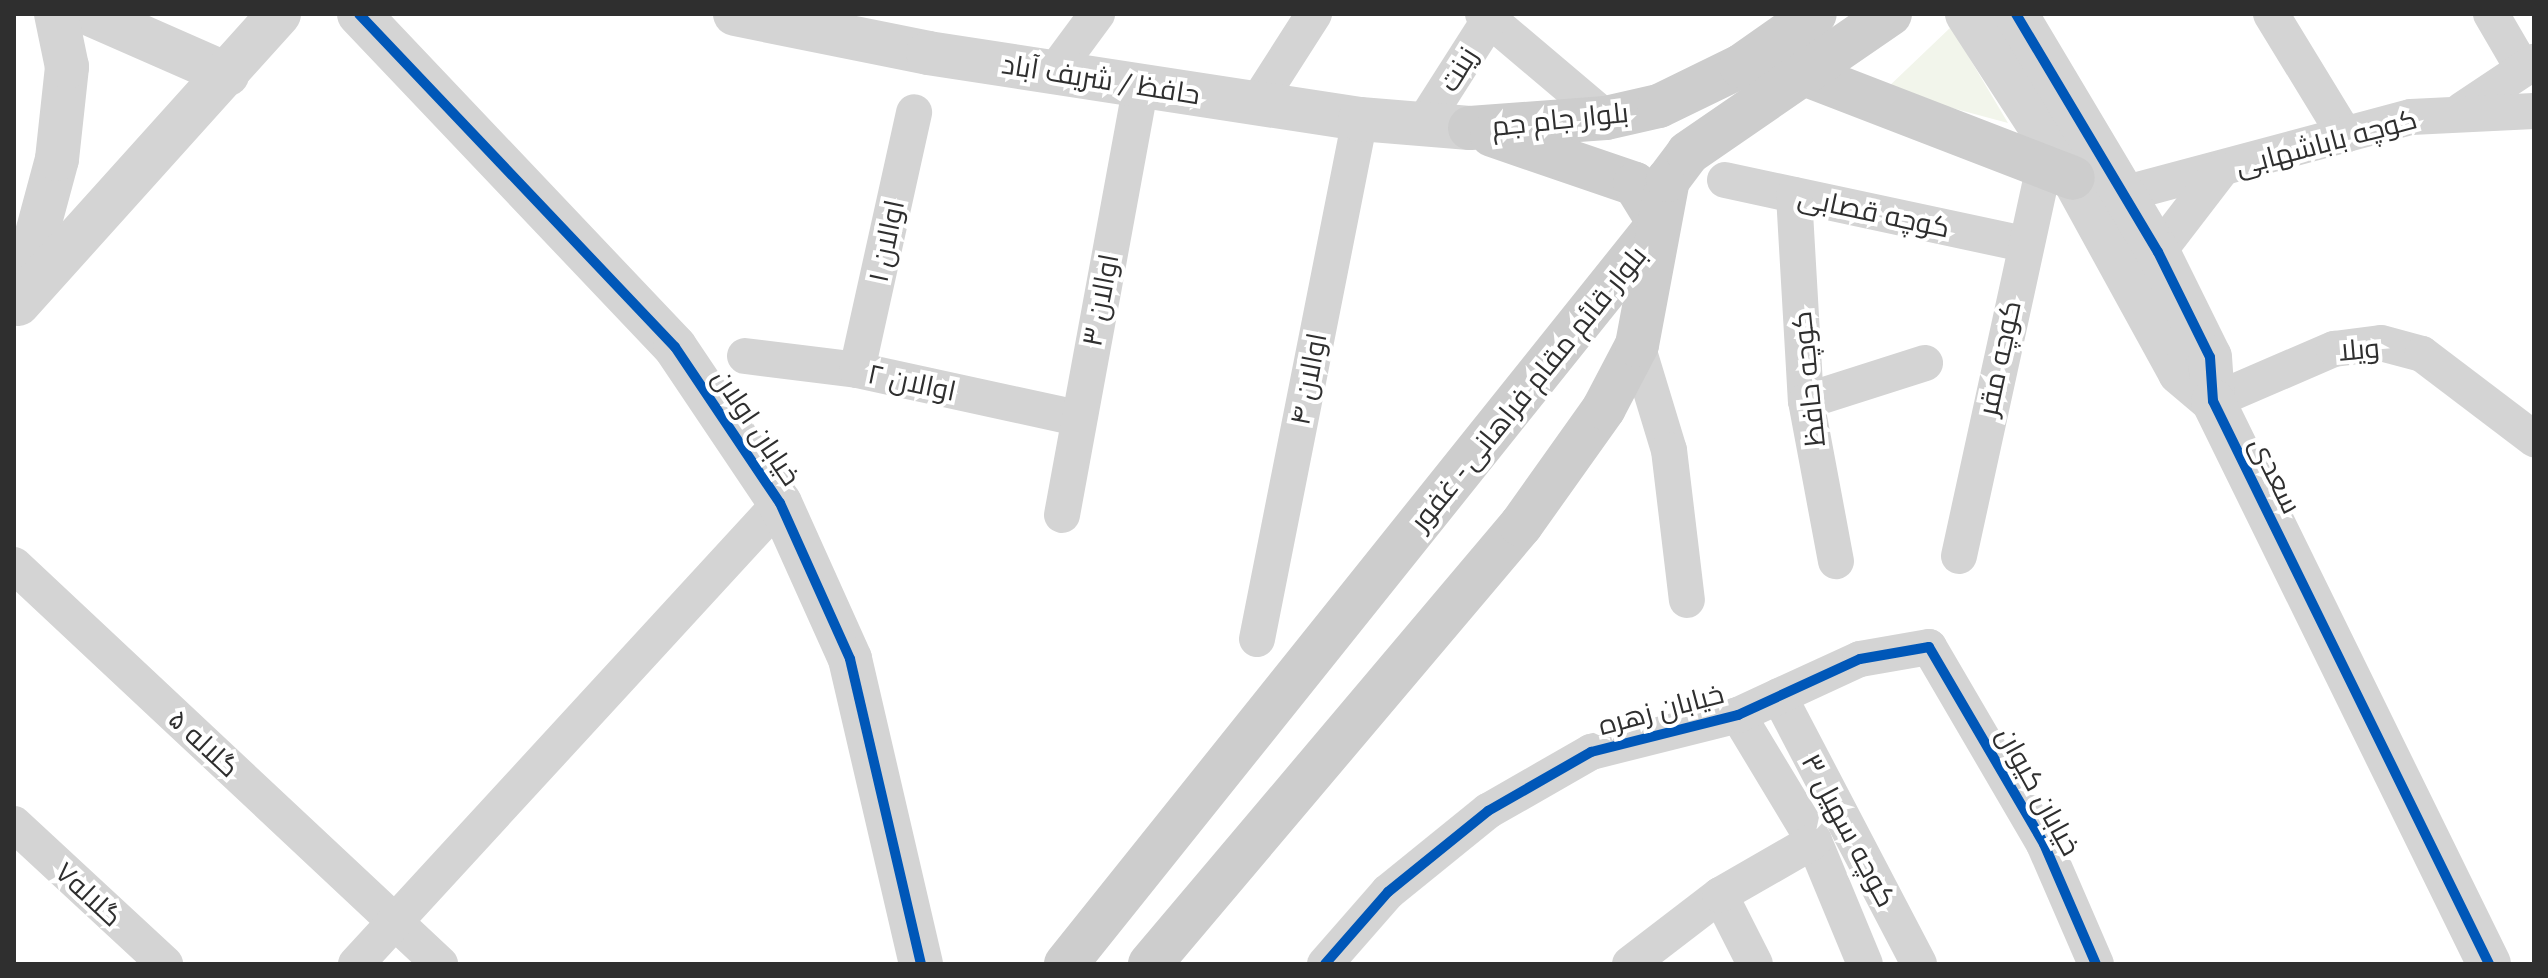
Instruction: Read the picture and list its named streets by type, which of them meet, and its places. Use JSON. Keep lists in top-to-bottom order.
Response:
{
  "streets": {
    "main road": ["بلوار جام جم", "بلوار قائم مقام فراهانی - غفور"],
    "street": [
      "زینت",
      "حافظ / شریف آباد",
      "کوچه باباشهابی",
      "کوچه قصابی",
      "اوالان ۱",
      "اوالان ۳",
      "ویلا",
      "کوچه مقر",
      "اوالان ۴",
      "کوچه حافظ",
      "اوالان ۲",
      "خیابان اولان",
      "سعدی",
      "خیابان زهره",
      "گلاله ۵",
      "خیابان کیوان",
      "کوچه سهیل ۳",
      "گلاله۷"
    ]
  },
  "crossings": [
    ["زینت", "حافظ / شریف آباد"],
    ["حافظ / شریف آباد", "بلوار جام جم"],
    ["حافظ / شریف آباد", "اوالان ۳"],
    ["حافظ / شریف آباد", "اوالان ۴"],
    ["کوچه باباشهابی", "سعدی"],
    ["کوچه قصابی", "کوچه مقر"],
    ["کوچه قصابی", "کوچه حافظ"],
    ["اوالان ۱", "اوالان ۲"],
    ["اوالان ۳", "اوالان ۲"],
    ["ویلا", "سعدی"],
    ["کوچه مقر", "سعدی"],
    ["خیابان زهره", "خیابان کیوان"],
    ["خیابان زهره", "کوچه سهیل ۳"]
  ]
}
